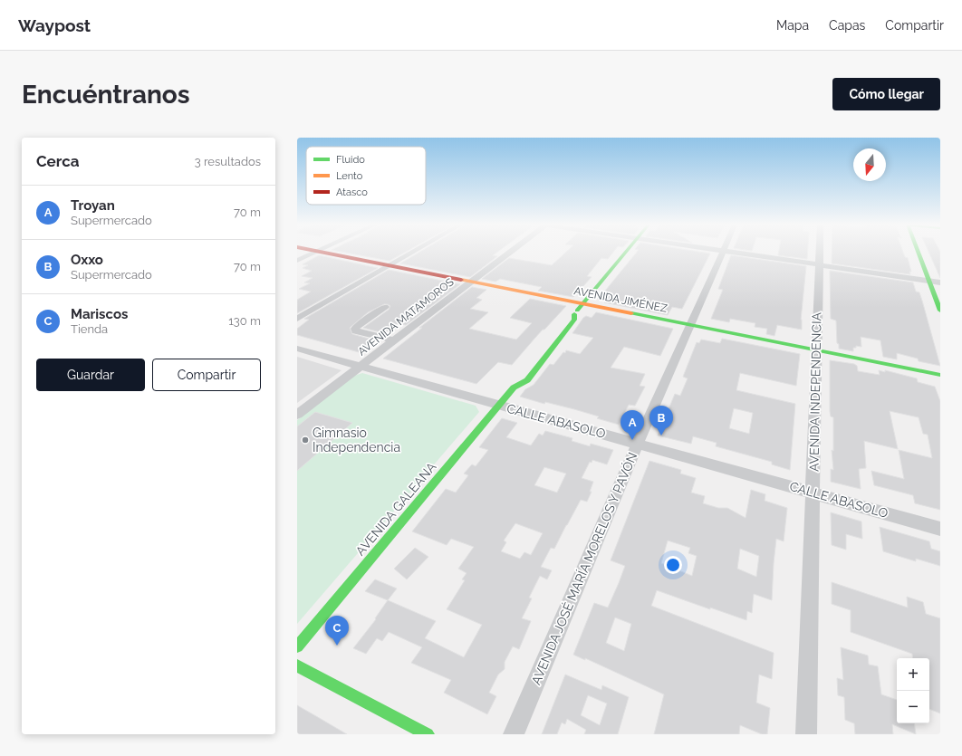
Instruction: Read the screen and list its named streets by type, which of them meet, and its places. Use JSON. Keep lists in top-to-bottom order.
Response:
{
  "streets": {
    "street": [
      "AVENIDA JIMÉNEZ",
      "AVENIDA MATAMOROS",
      "AVENIDA INDEPENDENCIA",
      "CALLE ABASOLO",
      "AVENIDA GALEANA",
      "AVENIDA JOSÉ MARÍA MORELOS Y PAVÓN"
    ]
  },
  "crossings": [
    ["AVENIDA JIMÉNEZ", "AVENIDA MATAMOROS"],
    ["AVENIDA JIMÉNEZ", "AVENIDA INDEPENDENCIA"],
    ["AVENIDA JIMÉNEZ", "AVENIDA GALEANA"],
    ["AVENIDA JIMÉNEZ", "AVENIDA JOSÉ MARÍA MORELOS Y PAVÓN"],
    ["AVENIDA MATAMOROS", "CALLE ABASOLO"],
    ["AVENIDA INDEPENDENCIA", "CALLE ABASOLO"],
    ["CALLE ABASOLO", "AVENIDA GALEANA"],
    ["CALLE ABASOLO", "AVENIDA JOSÉ MARÍA MORELOS Y PAVÓN"]
  ],
  "places": ["Gimnasio Independencia"],
  "legend": ["Fluido", "Lento", "Atasco"],
  "north": "bottom",
  "page": {
    "header": "Waypost",
    "nav": ["Mapa", "Capas", "Compartir"],
    "buttons": [
      "Cómo llegar",
      ["Guardar", "Compartir"]
    ],
    "title": "Encuéntranos",
    "heading": ["Cerca", "3 resultados"],
    "list": [
      {
        "mark": "A",
        "name": "Troyan",
        "note": "Supermercado",
        "value": "70 m"
      },
      {
        "mark": "B",
        "name": "Oxxo",
        "note": "Supermercado",
        "value": "70 m"
      },
      {
        "mark": "C",
        "name": "Mariscos",
        "note": "Tienda",
        "value": "130 m"
      }
    ],
    "pins": ["B", "A", "C"],
    "map_buttons": ["+", "−"]
  }
}
